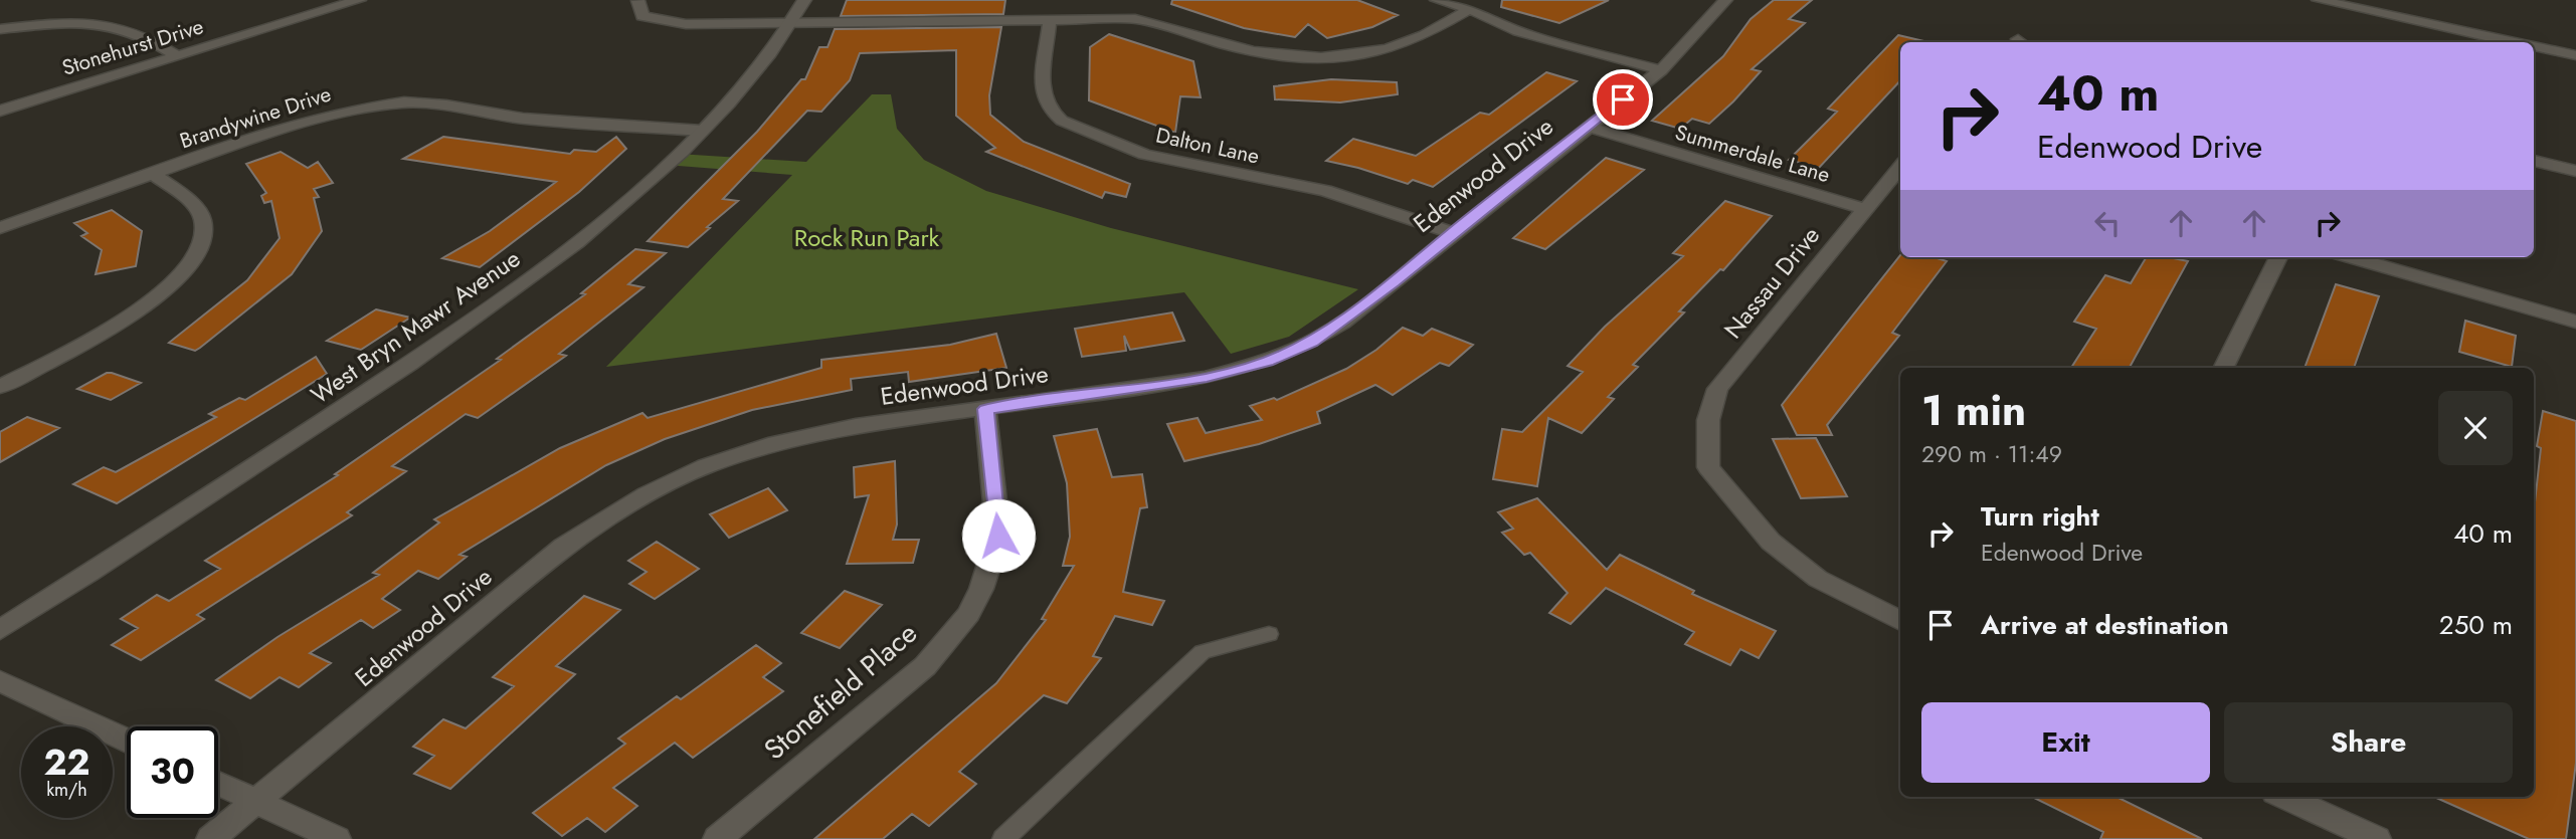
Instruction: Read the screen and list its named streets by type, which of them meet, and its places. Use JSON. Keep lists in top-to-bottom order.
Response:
{
  "streets": {
    "street": [
      "Stonehurst Drive",
      "Brandywine Drive",
      "Dalton Lane",
      "Summerdale Lane",
      "Edenwood Drive",
      "Nassau Drive",
      "West Bryn Mawr Avenue",
      "Stonefield Place"
    ]
  },
  "crossings": [
    ["Brandywine Drive", "West Bryn Mawr Avenue"],
    ["Dalton Lane", "Edenwood Drive"],
    ["Summerdale Lane", "Edenwood Drive"],
    ["Summerdale Lane", "Nassau Drive"],
    ["Edenwood Drive", "Stonefield Place"]
  ],
  "parks": ["Rock Run Park"],
  "page": {
    "turn": ["40 m", "Edenwood Drive"],
    "heading": ["1 min", "290 m · 11:49"],
    "list": [
      {
        "name": "Turn right",
        "note": "Edenwood Drive",
        "value": "40 m"
      },
      {
        "name": "Arrive at destination",
        "value": "250 m"
      }
    ],
    "buttons": ["Exit", "Share"],
    "speed": "22 km/h",
    "limit": "30"
  }
}
